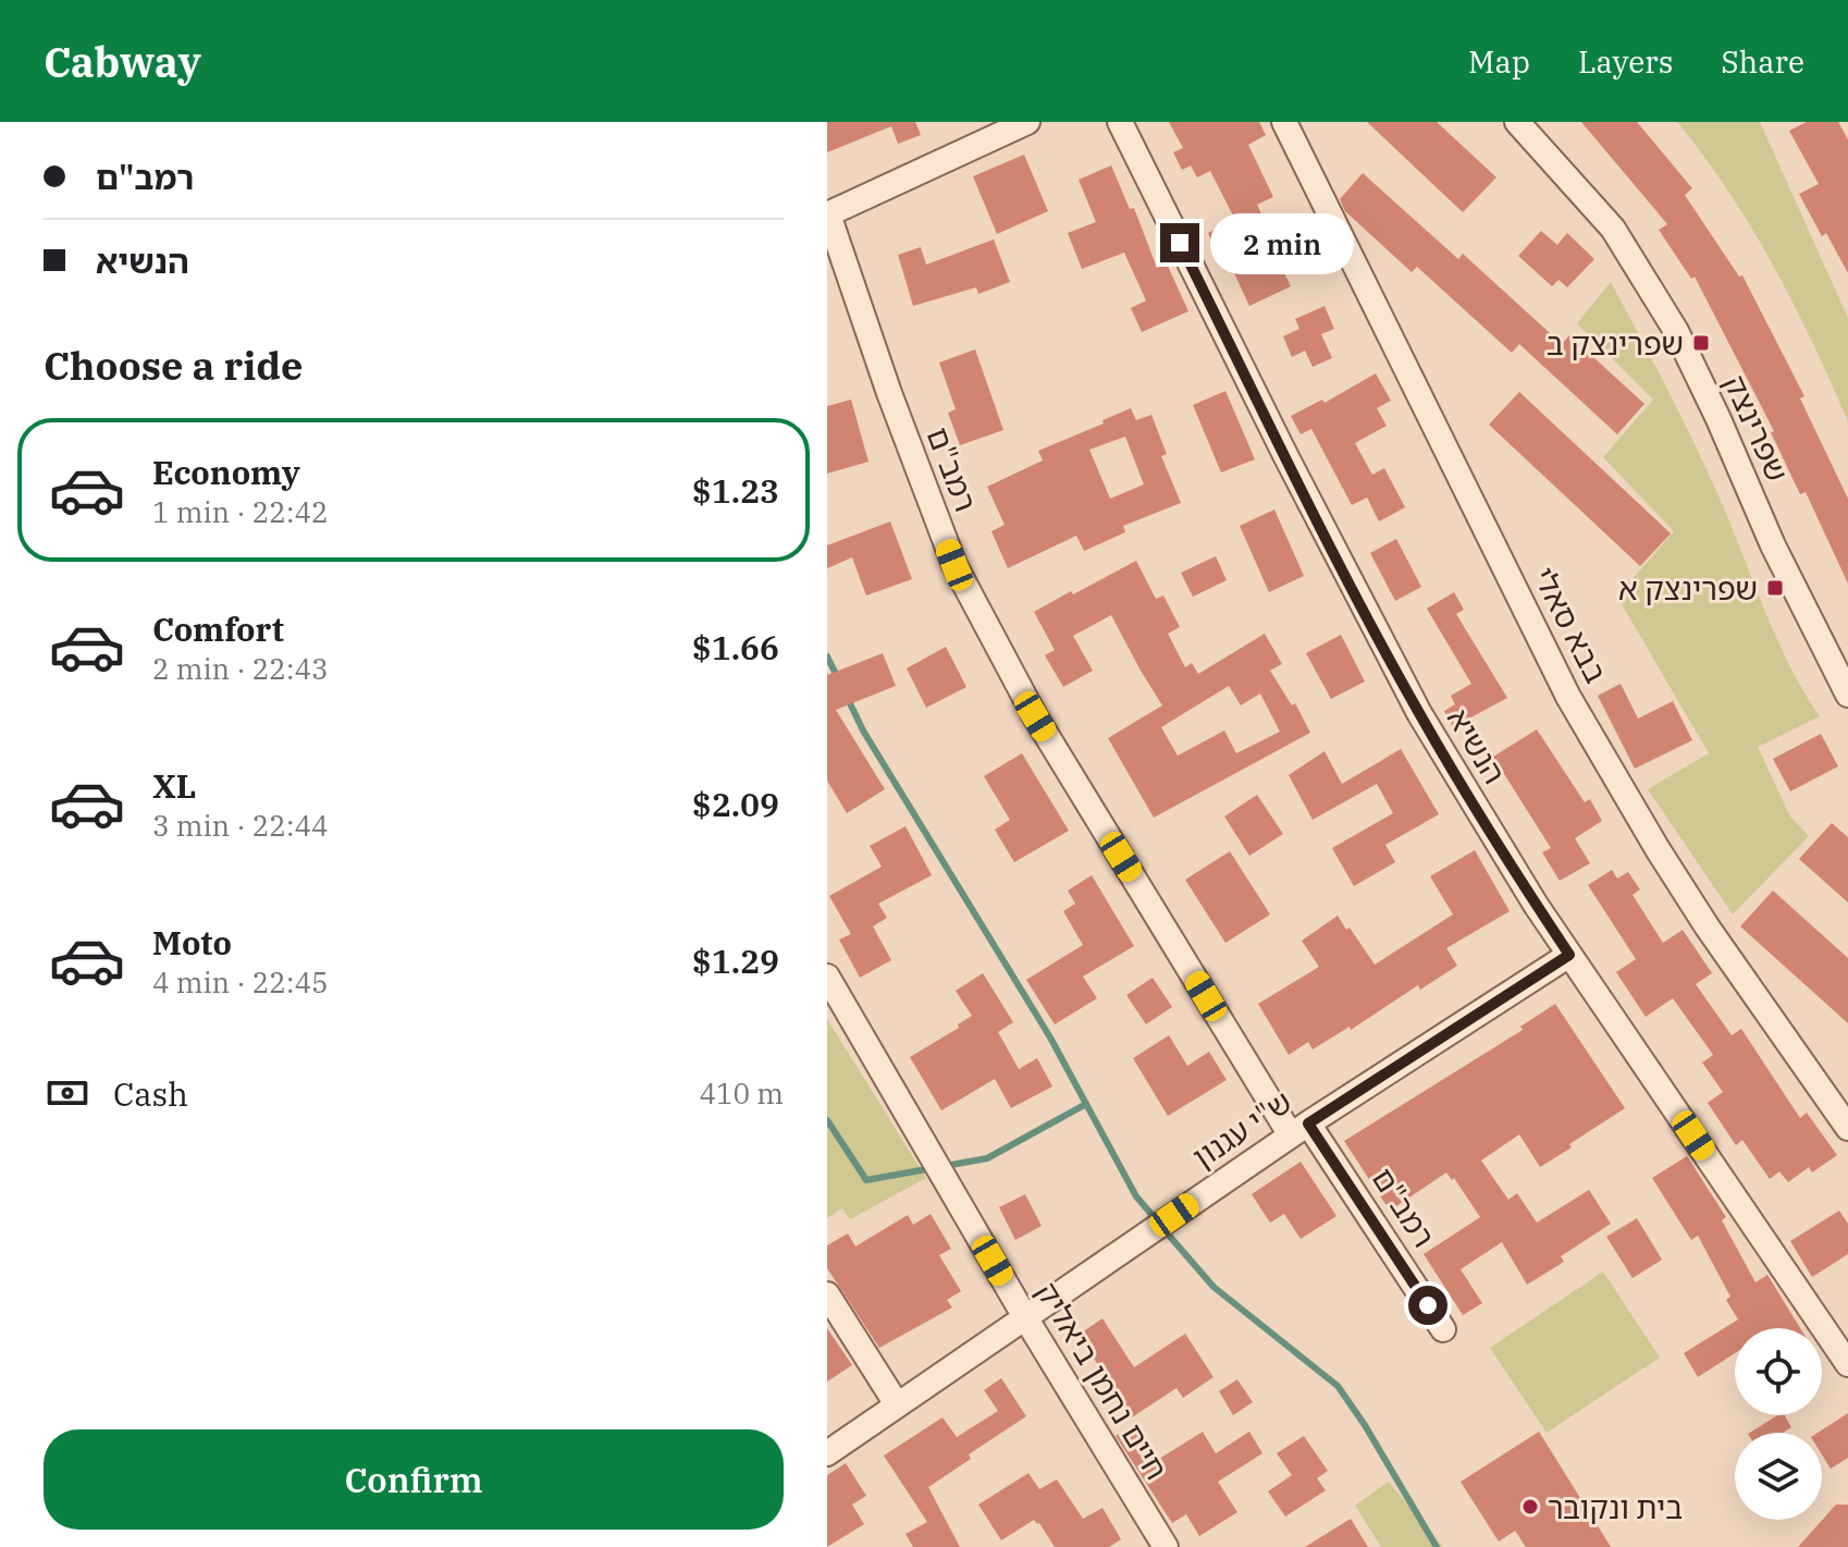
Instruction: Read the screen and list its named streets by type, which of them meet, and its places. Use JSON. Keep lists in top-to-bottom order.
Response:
{
  "streets": {
    "street": [
      "שפרינצק",
      "רמב\"ם",
      "בבא סאלי",
      "הנשיא",
      "ש\"י עגנון",
      "חיים נחמן ביאליק"
    ]
  },
  "crossings": [
    ["רמב\"ם", "ש\"י עגנון"],
    ["הנשיא", "ש\"י עגנון"],
    ["ש\"י עגנון", "חיים נחמן ביאליק"]
  ],
  "places": {
    "transit": ["שפרינצק ב", "שפרינצק א"],
    "other": ["בית ונקובר"]
  },
  "page": {
    "header": "Cabway",
    "nav": ["Map", "Layers", "Share"],
    "banner": ["רמב\"ם", "הנשיא"],
    "bubble": "2 min",
    "heading": "Choose a ride",
    "list": [
      {
        "name": "Economy",
        "note": "1 min · 22:42",
        "value": "$1.23"
      },
      {
        "name": "Comfort",
        "note": "2 min · 22:43",
        "value": "$1.66"
      },
      {
        "name": "XL",
        "note": "3 min · 22:44",
        "value": "$2.09"
      },
      {
        "name": "Moto",
        "note": "4 min · 22:45",
        "value": "$1.29"
      }
    ],
    "pay": ["Cash", "410 m"],
    "buttons": "Confirm"
  }
}
